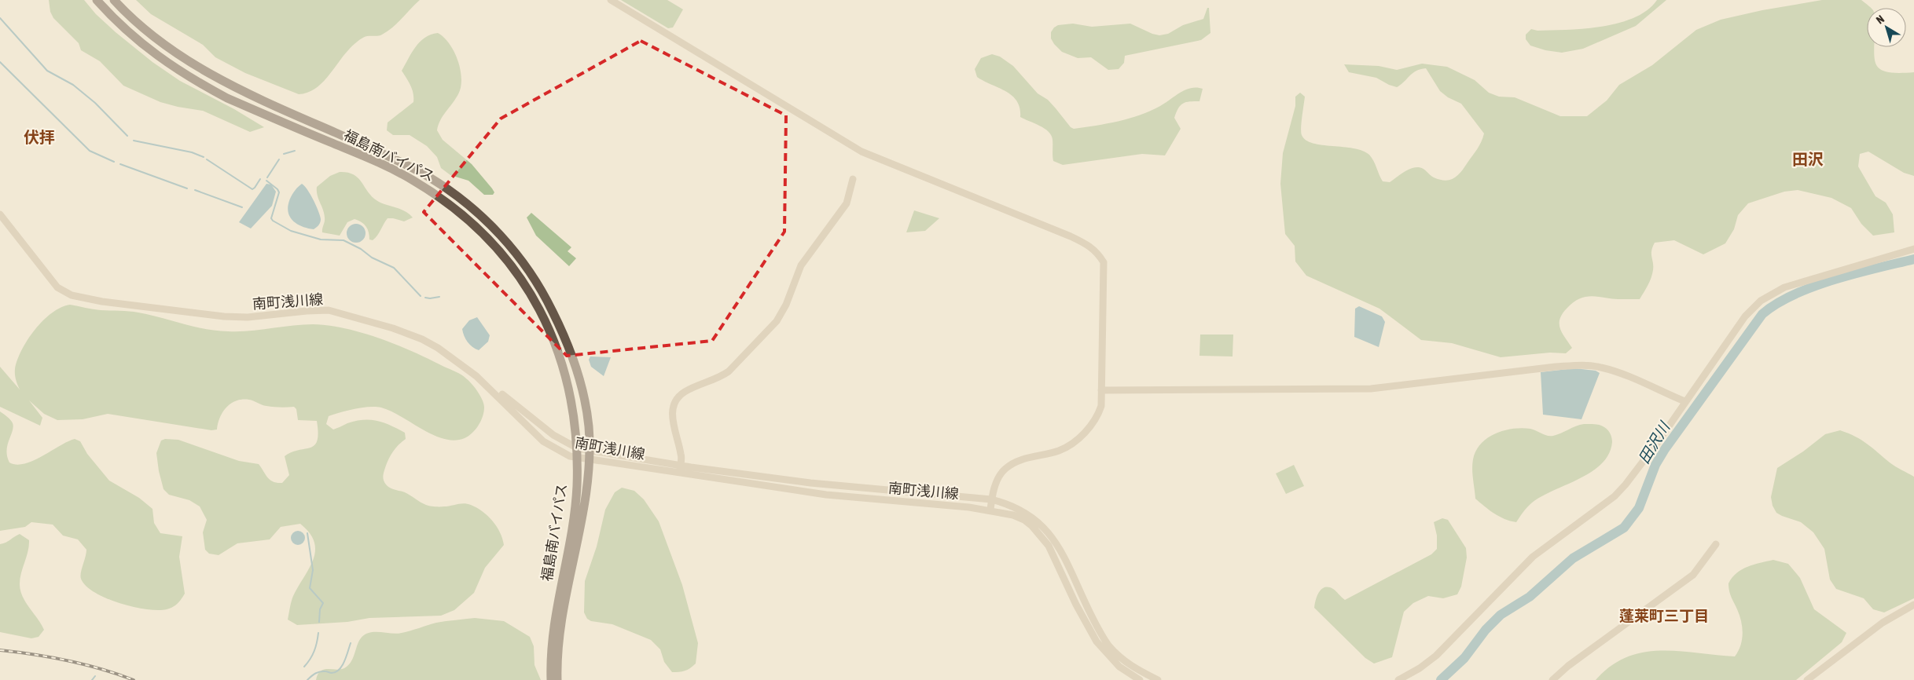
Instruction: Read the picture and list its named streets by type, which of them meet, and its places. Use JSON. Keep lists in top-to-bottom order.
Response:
{
  "streets": {
    "highway": ["福島南バイパス"],
    "street": ["南町浅川線"]
  },
  "crossings": [
    ["福島南バイパス", "南町浅川線"]
  ],
  "districts": ["伏拝", "田沢", "蓬莱町三丁目"],
  "water": ["田沢川"],
  "north": "top left"
}
